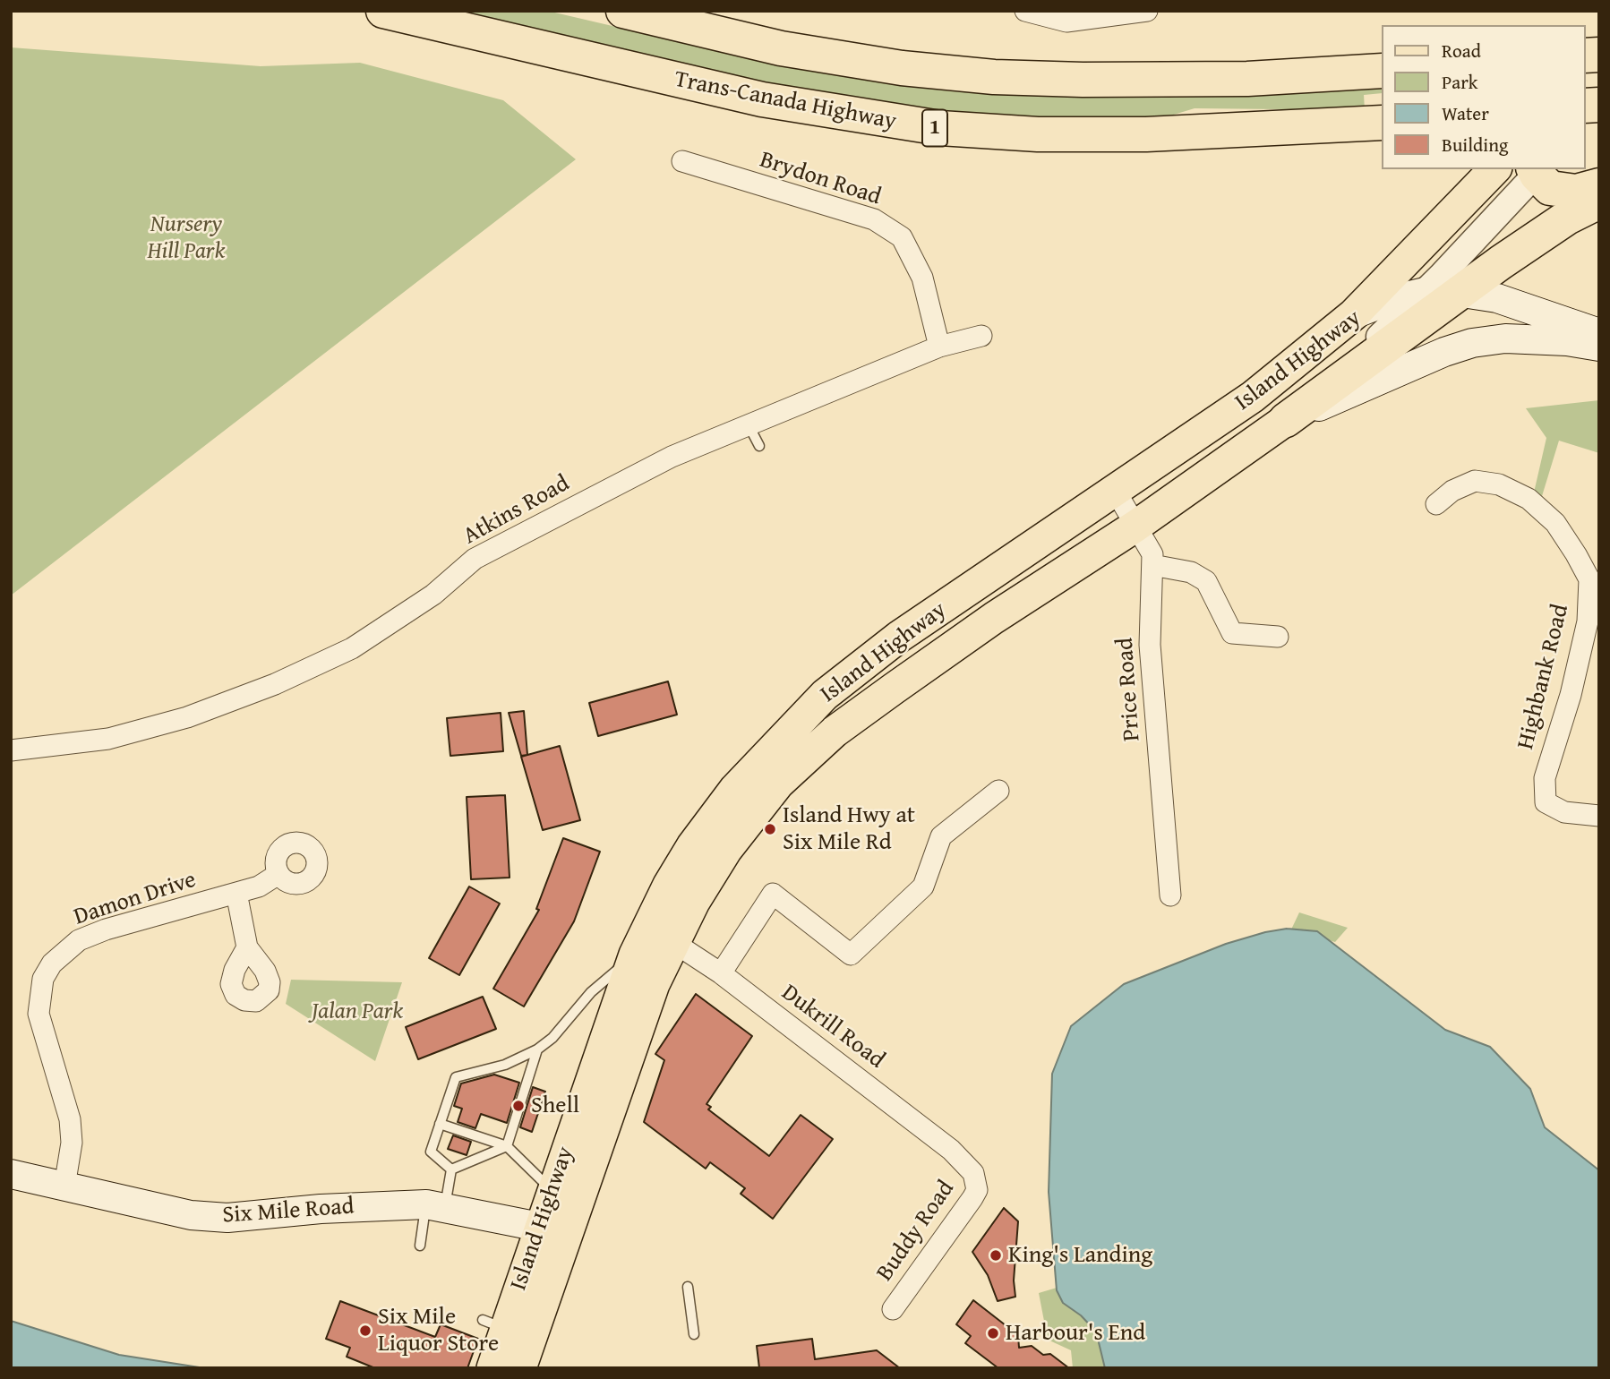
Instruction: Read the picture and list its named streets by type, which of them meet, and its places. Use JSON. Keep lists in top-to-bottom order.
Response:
{
  "streets": {
    "highway": ["Trans-Canada Highway", "1"],
    "main road": ["Island Highway", "Six Mile Road"],
    "street": [
      "Brydon Road",
      "Atkins Road",
      "Highbank Road",
      "Price Road",
      "Damon Drive",
      "Dukrill Road",
      "Buddy Road"
    ]
  },
  "crossings": [
    ["Brydon Road", "Atkins Road"],
    ["Island Highway", "Price Road"],
    ["Island Highway", "Dukrill Road"],
    ["Island Highway", "Six Mile Road"],
    ["Damon Drive", "Six Mile Road"],
    ["Dukrill Road", "Buddy Road"]
  ],
  "parks": ["Nursery Hill Park", "Jalan Park"],
  "places": [
    "Island Hwy at Six Mile Rd",
    "Shell",
    "King's Landing",
    "Six Mile Liquor Store",
    "Harbour's End"
  ],
  "legend": [
    "Road",
    "Park",
    "Water",
    "Building"
  ]
}
